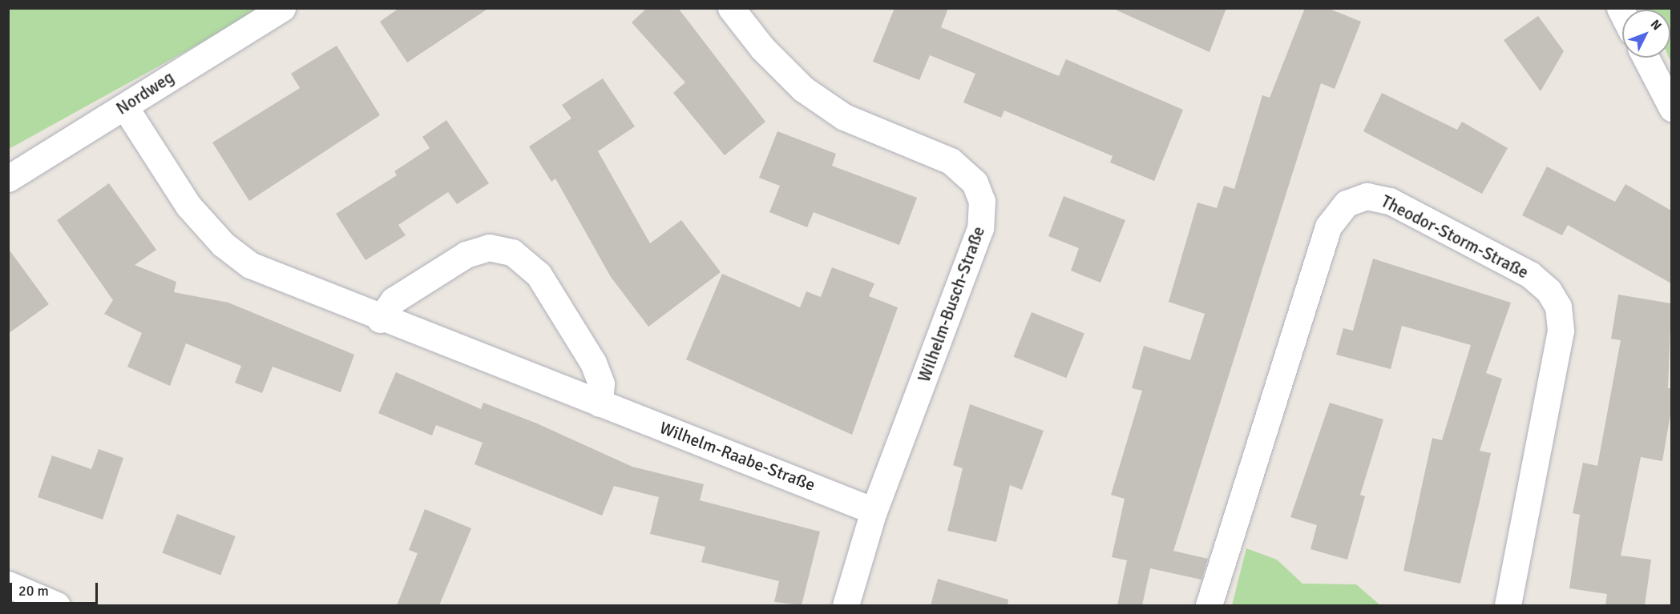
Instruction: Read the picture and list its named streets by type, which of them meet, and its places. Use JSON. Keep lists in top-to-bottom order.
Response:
{
  "streets": {
    "street": [
      "Nordweg",
      "Theodor-Storm-Straße",
      "Wilhelm-Busch-Straße",
      "Wilhelm-Raabe-Straße"
    ]
  },
  "crossings": [
    ["Nordweg", "Wilhelm-Raabe-Straße"],
    ["Wilhelm-Busch-Straße", "Wilhelm-Raabe-Straße"]
  ],
  "scale_bar": "20 m",
  "north": "top right"
}
